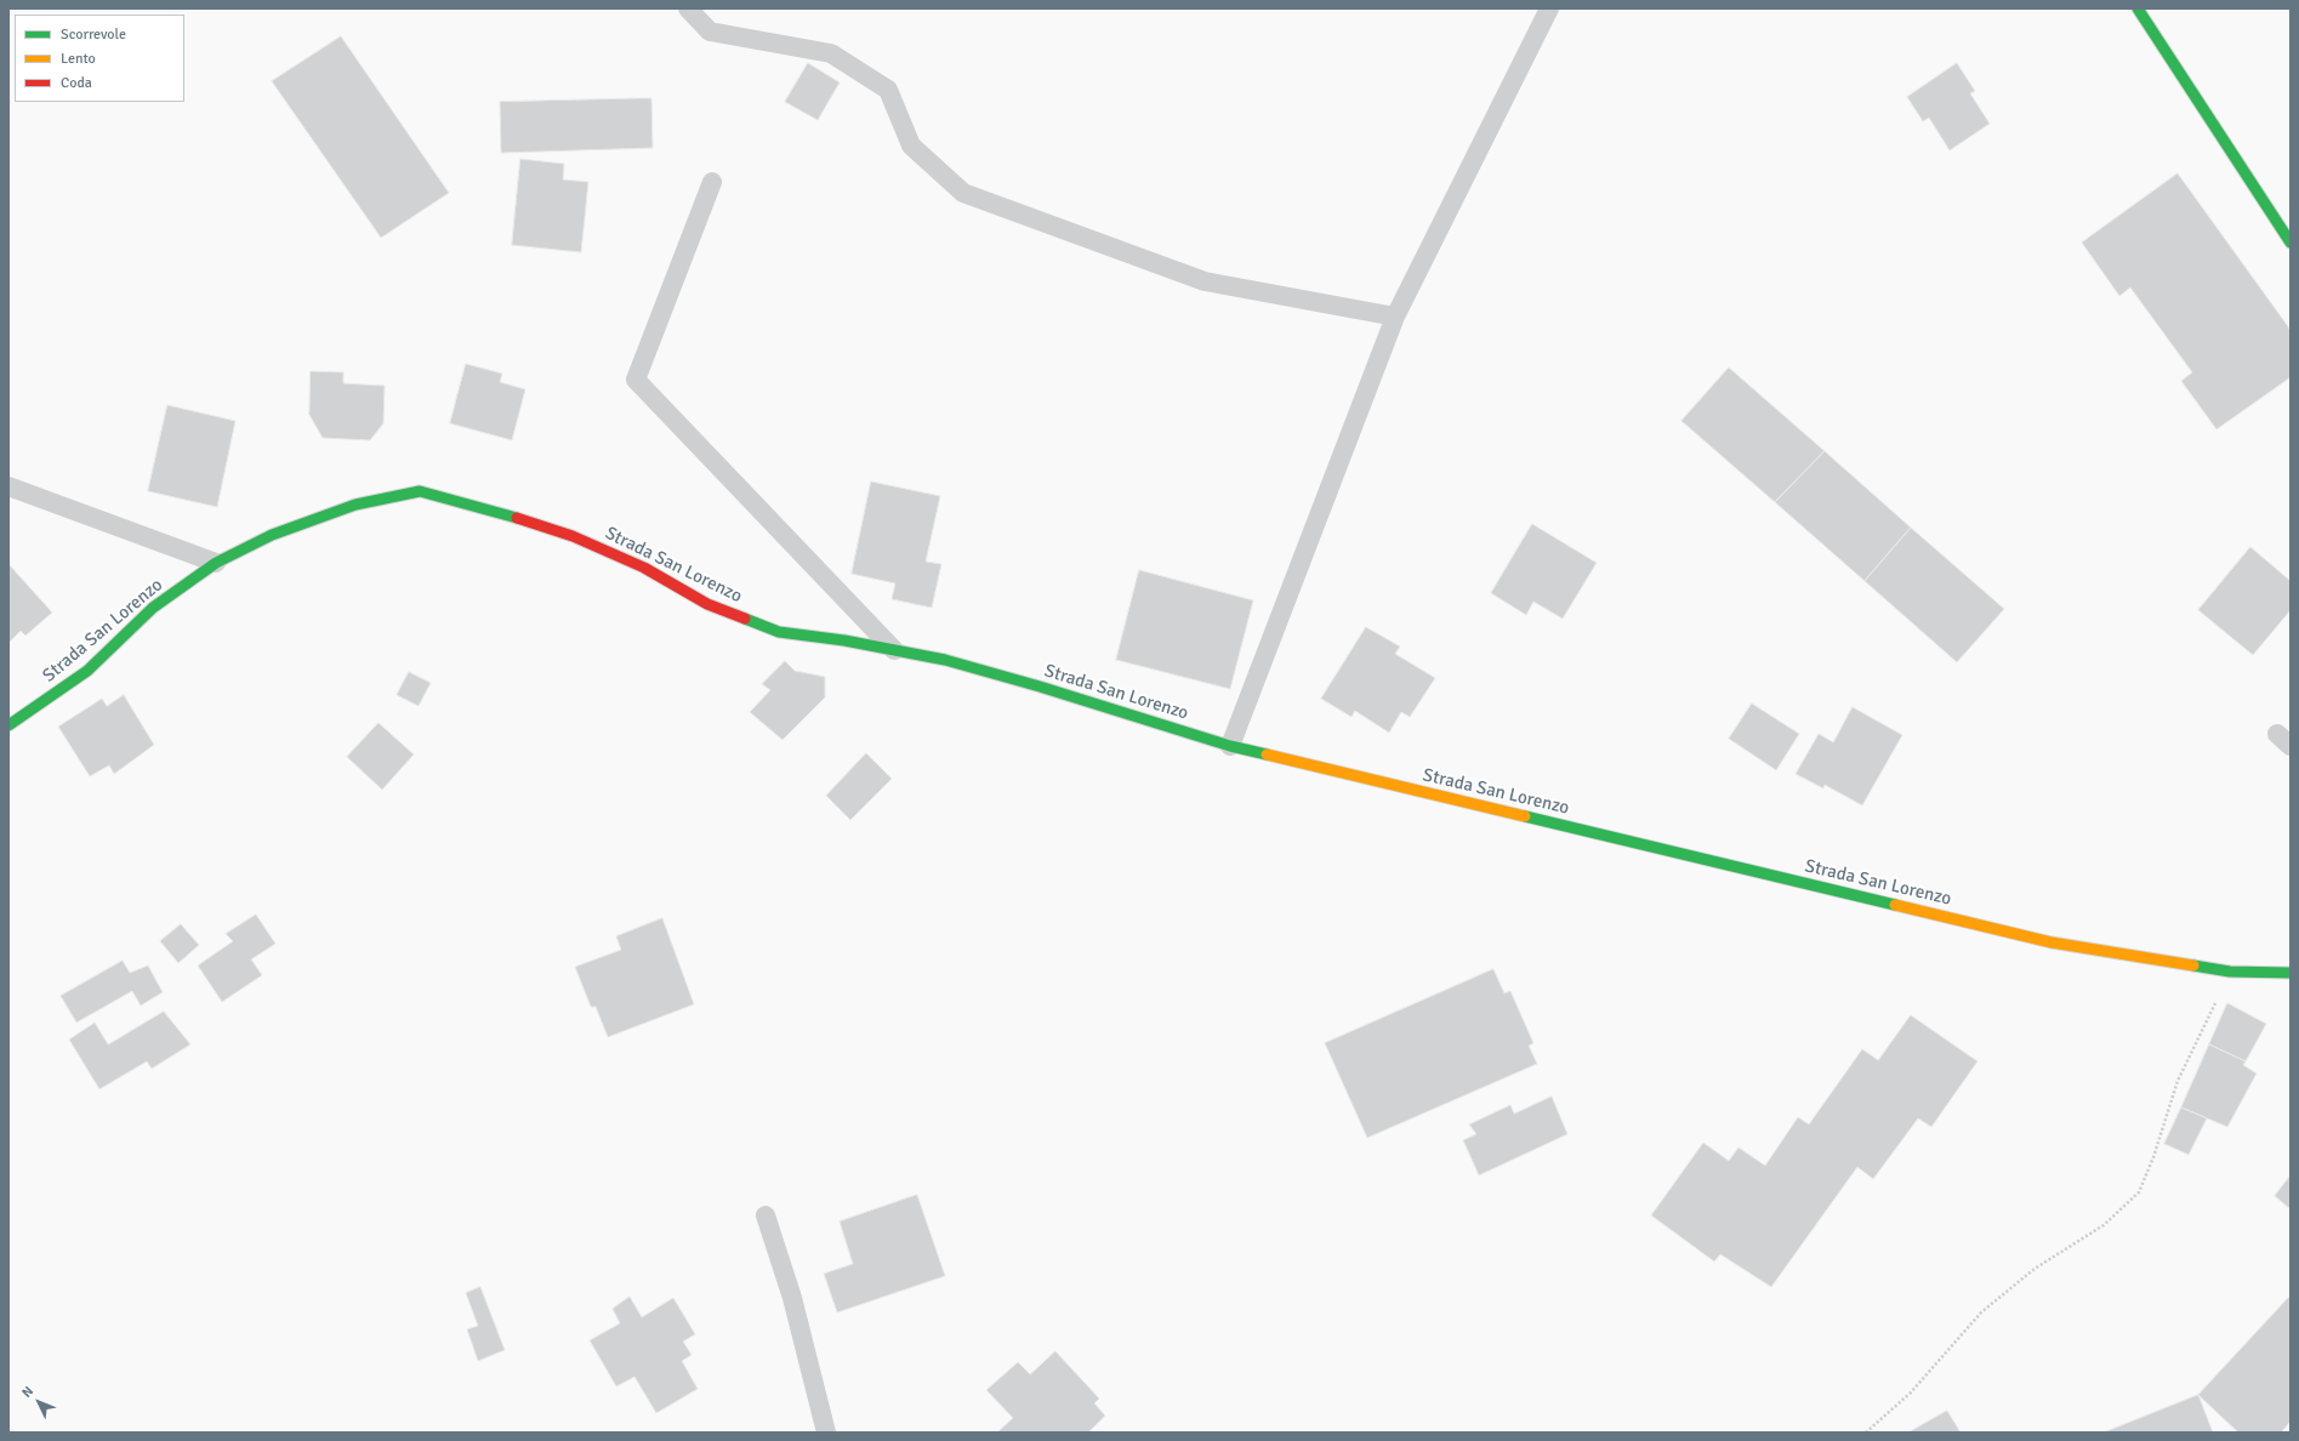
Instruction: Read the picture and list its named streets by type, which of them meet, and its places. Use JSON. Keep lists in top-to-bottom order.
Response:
{
  "streets": {
    "street": ["Strada San Lorenzo"]
  },
  "legend": ["Scorrevole", "Lento", "Coda"],
  "north": "top left"
}
